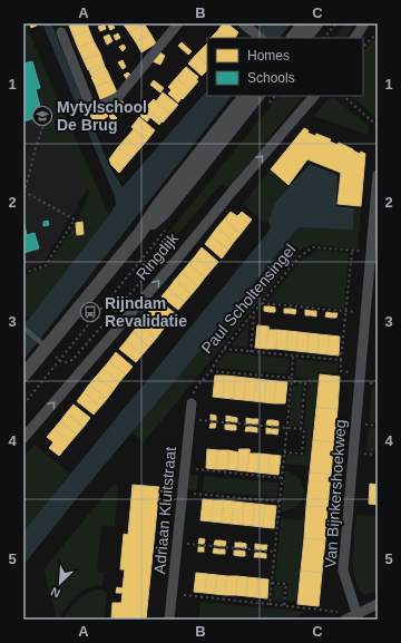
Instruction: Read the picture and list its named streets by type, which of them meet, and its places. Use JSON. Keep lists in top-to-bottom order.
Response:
{
  "streets": {
    "street": ["Ringdijk", "Van Bijnkershoekweg", "Adriaan Kluitstraat"],
    "path": ["Paul Scholtensingel"]
  },
  "crossings": [
    ["Paul Scholtensingel", "Van Bijnkershoekweg"],
    ["Paul Scholtensingel", "Adriaan Kluitstraat"]
  ],
  "places": {
    "school or university": ["Mytylschool De Brug"],
    "bus stop": ["Rijndam Revalidatie"]
  },
  "legend": ["Homes", "Schools"],
  "north": "bottom left",
  "grid": {
    "columns": ["A", "B", "C"],
    "rows": [
      "1",
      "2",
      "3",
      "4",
      "5"
    ]
  }
}
